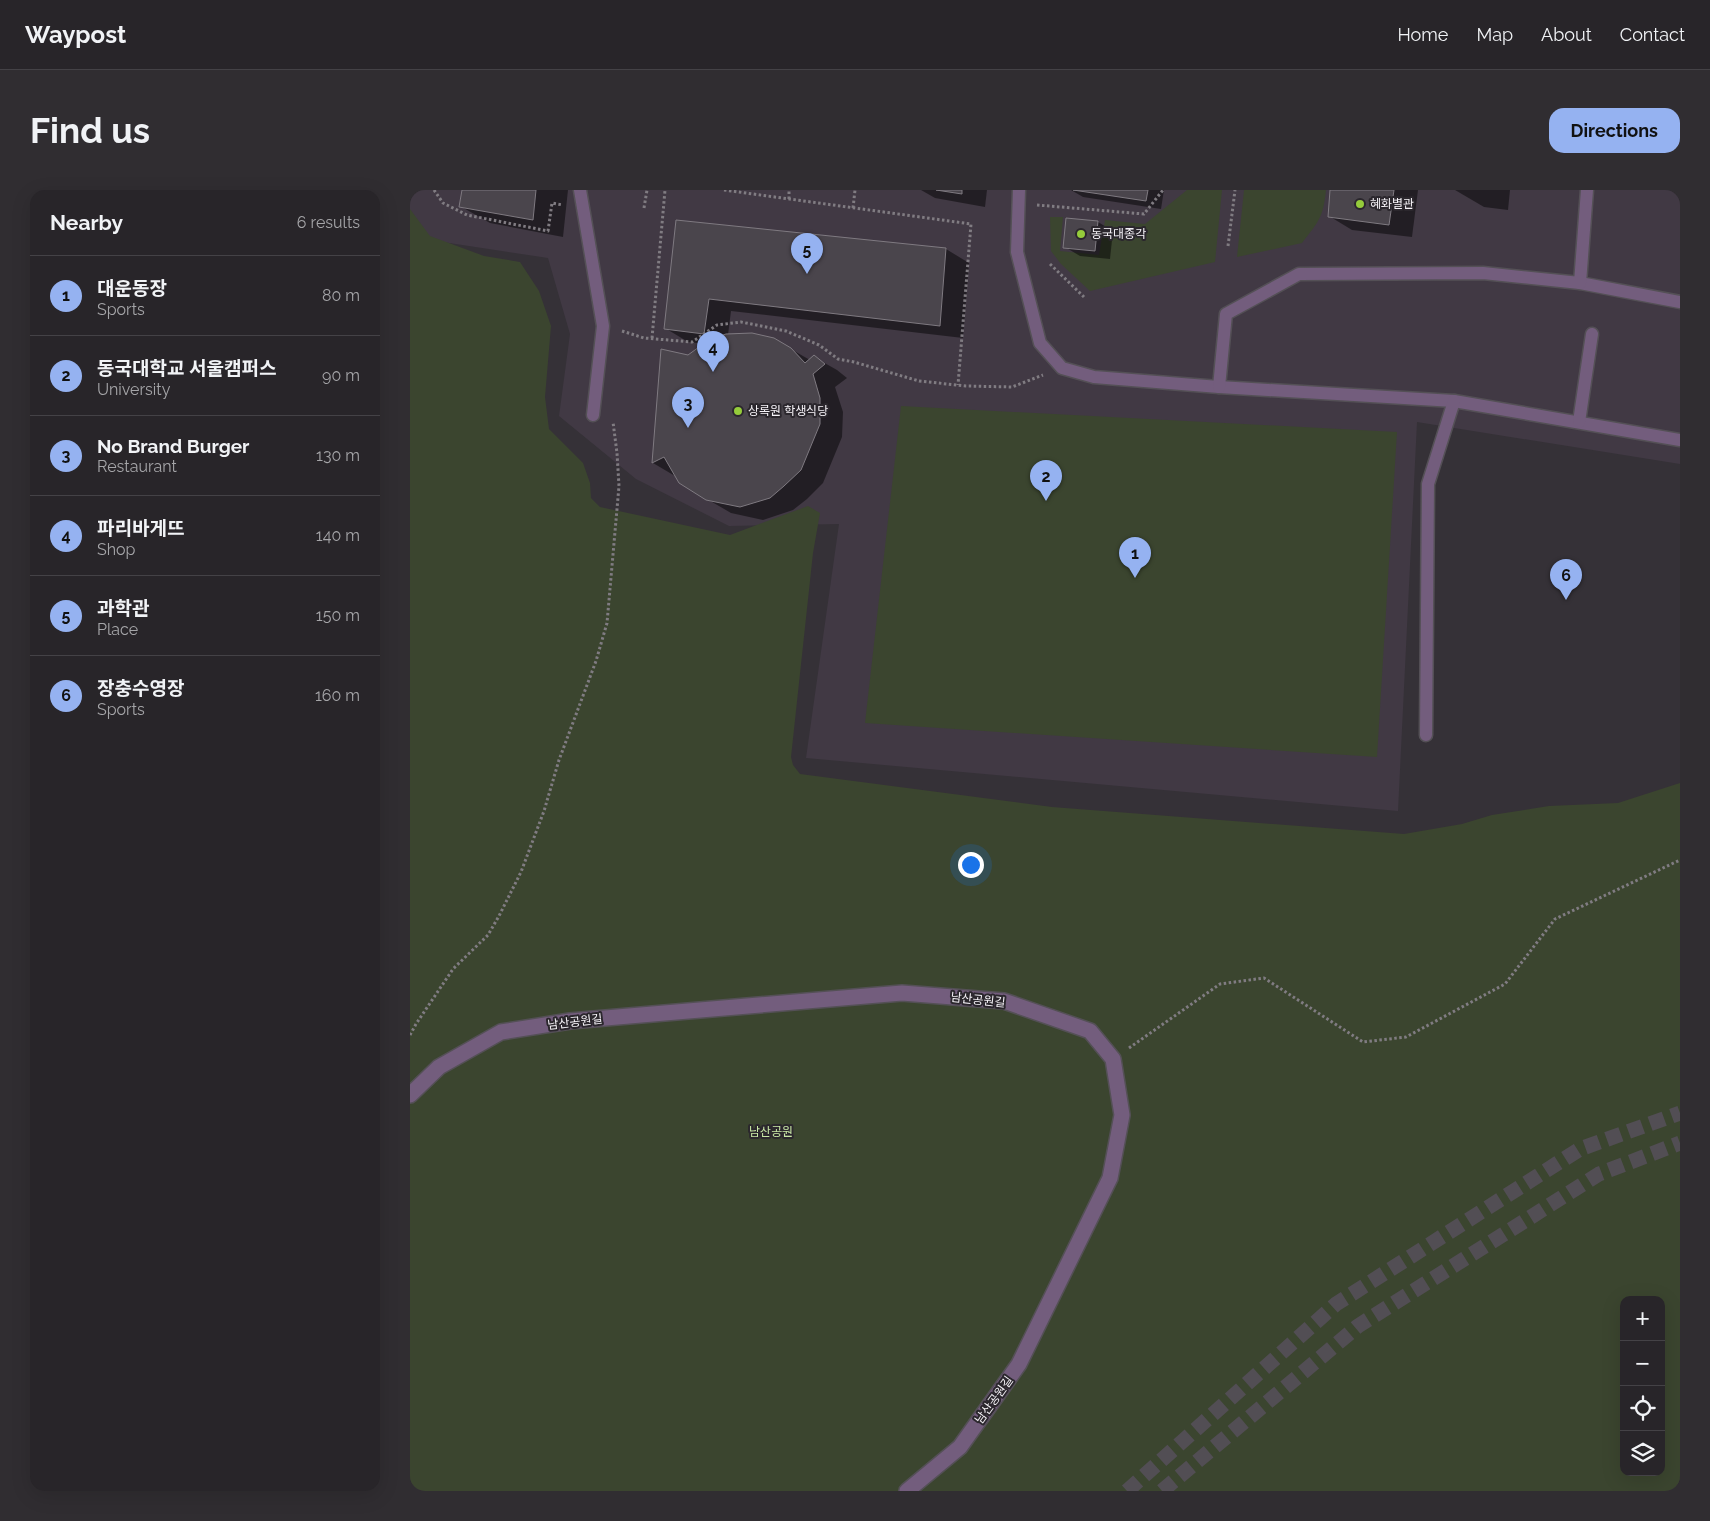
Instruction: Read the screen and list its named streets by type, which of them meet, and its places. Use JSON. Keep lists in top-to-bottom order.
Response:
{
  "streets": {
    "street": ["남산공원길"]
  },
  "parks": ["남산공원"],
  "places": ["혜화별관", "동국대종각", "상록원 학생식당"],
  "page": {
    "header": "Waypost",
    "nav": [
      "Home",
      "Map",
      "About",
      "Contact"
    ],
    "buttons": "Directions",
    "title": "Find us",
    "heading": ["Nearby", "6 results"],
    "pins": [
      "5",
      "4",
      "3",
      "2",
      "1",
      "6"
    ],
    "list": [
      {
        "mark": "1",
        "name": "대운동장",
        "note": "Sports",
        "value": "80 m"
      },
      {
        "mark": "2",
        "name": "동국대학교 서울캠퍼스",
        "note": "University",
        "value": "90 m"
      },
      {
        "mark": "3",
        "name": "No Brand Burger",
        "note": "Restaurant",
        "value": "130 m"
      },
      {
        "mark": "4",
        "name": "파리바게뜨",
        "note": "Shop",
        "value": "140 m"
      },
      {
        "mark": "5",
        "name": "과학관",
        "note": "Place",
        "value": "150 m"
      },
      {
        "mark": "6",
        "name": "장충수영장",
        "note": "Sports",
        "value": "160 m"
      }
    ],
    "map_buttons": ["+", "−"]
  }
}
